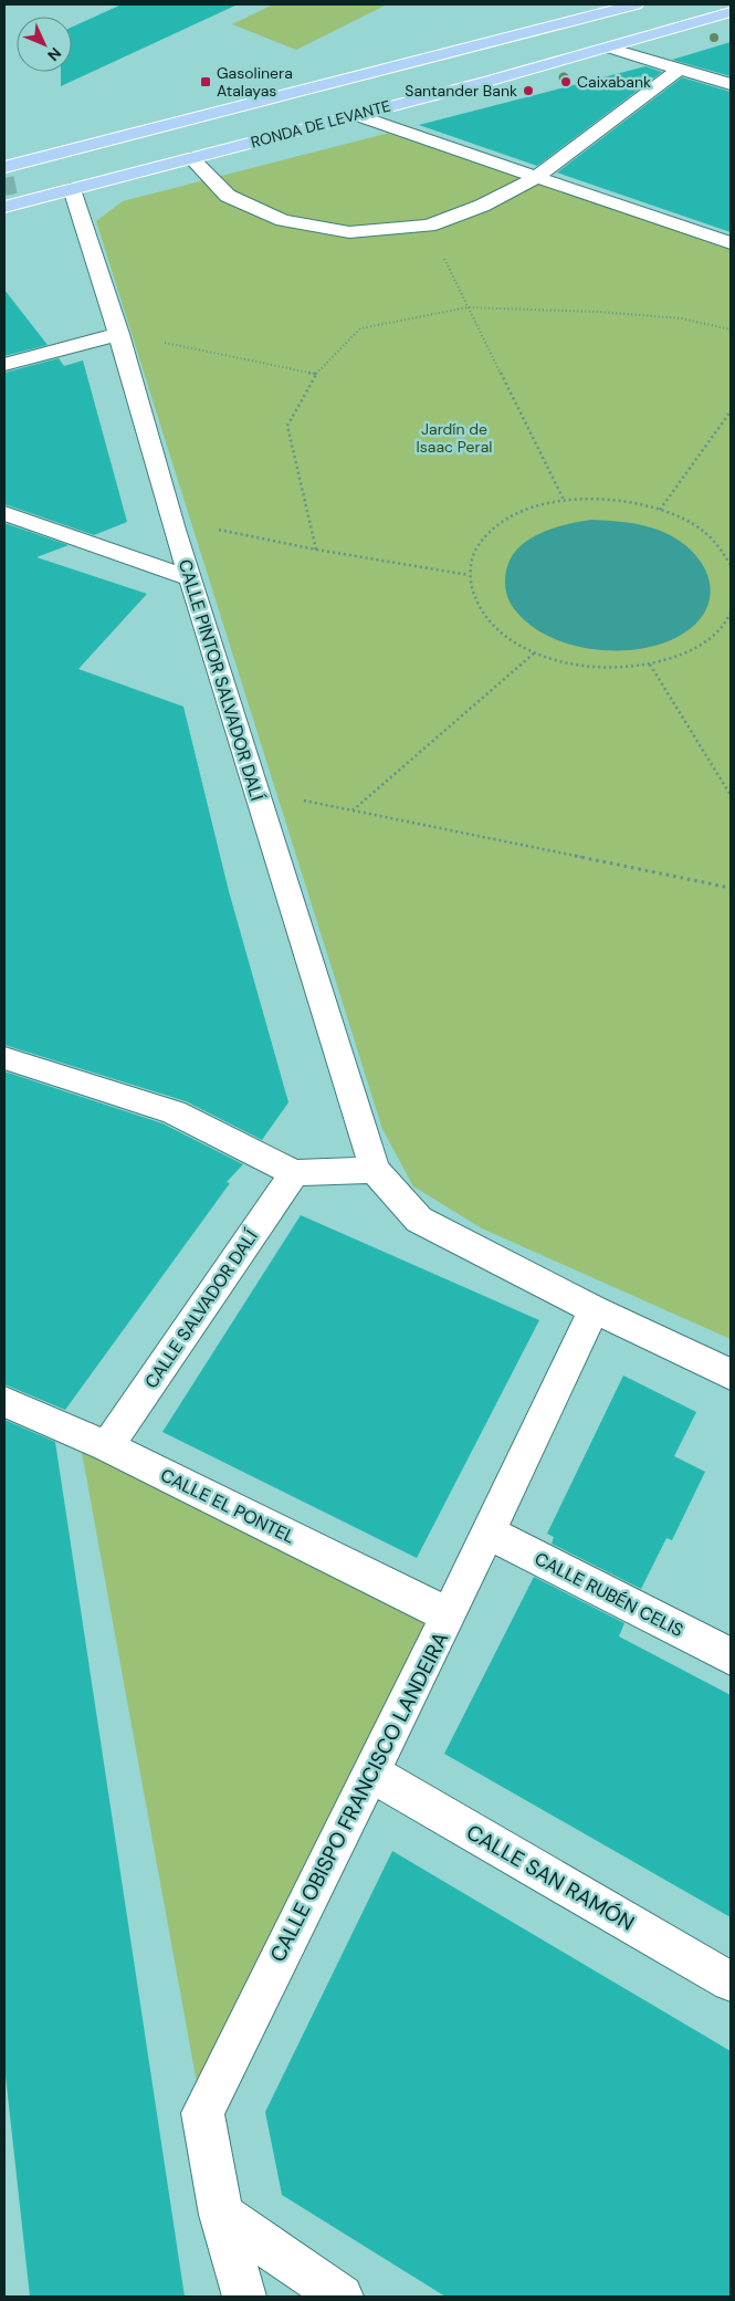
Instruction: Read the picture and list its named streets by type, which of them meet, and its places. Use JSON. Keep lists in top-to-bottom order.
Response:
{
  "streets": {
    "main road": ["RONDA DE LEVANTE"],
    "street": [
      "CALLE PINTOR SALVADOR DALÍ",
      "CALLE SALVADOR DALÍ",
      "CALLE EL PONTEL",
      "CALLE RUBÉN CELIS",
      "CALLE OBISPO FRANCISCO LANDEIRA",
      "CALLE SAN RAMÓN"
    ]
  },
  "crossings": [
    ["RONDA DE LEVANTE", "CALLE PINTOR SALVADOR DALÍ"],
    ["CALLE SALVADOR DALÍ", "CALLE EL PONTEL"],
    ["CALLE EL PONTEL", "CALLE OBISPO FRANCISCO LANDEIRA"],
    ["CALLE RUBÉN CELIS", "CALLE OBISPO FRANCISCO LANDEIRA"],
    ["CALLE OBISPO FRANCISCO LANDEIRA", "CALLE SAN RAMÓN"]
  ],
  "parks": ["Jardín de Isaac Peral"],
  "places": {
    "transit": ["Gasolinera Atalayas"],
    "other": ["Caixabank", "Santander Bank"]
  },
  "north": "bottom right"
}
